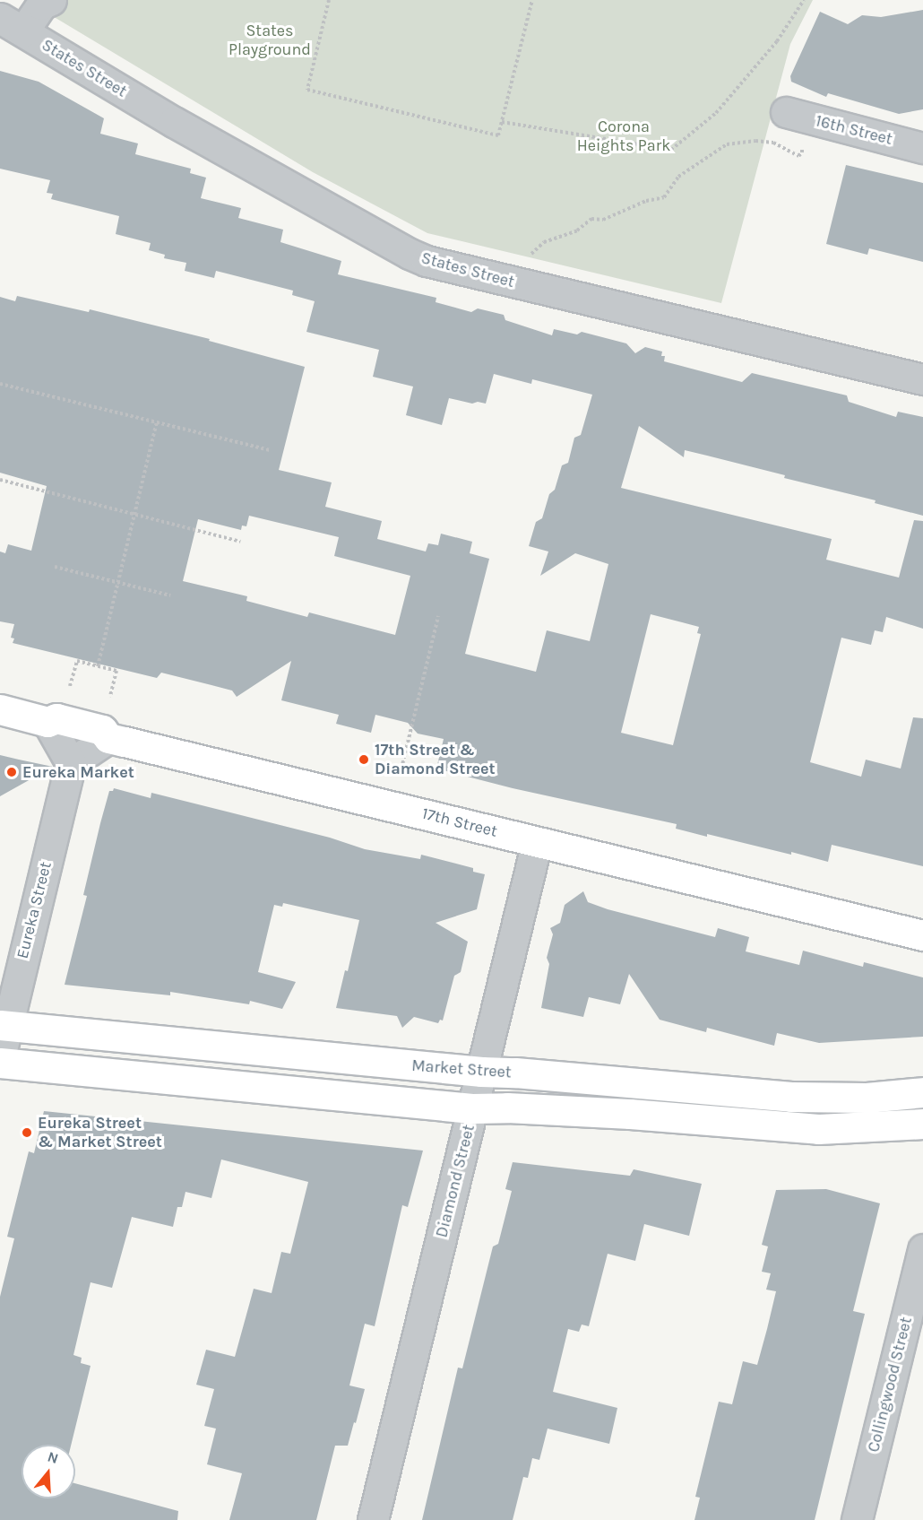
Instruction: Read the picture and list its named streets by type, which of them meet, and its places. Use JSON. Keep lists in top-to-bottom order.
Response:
{
  "streets": {
    "main road": ["17th Street", "Market Street"],
    "street": [
      "States Street",
      "16th Street",
      "Eureka Street",
      "Diamond Street",
      "Collingwood Street"
    ]
  },
  "crossings": [
    ["17th Street", "Diamond Street"],
    ["Eureka Street", "Market Street"],
    ["Market Street", "Diamond Street"]
  ],
  "parks": ["States Playground", "Corona Heights Park"],
  "places": ["17th Street & Diamond Street", "Eureka Market", "Eureka Street & Market Street"],
  "north": "top"
}
